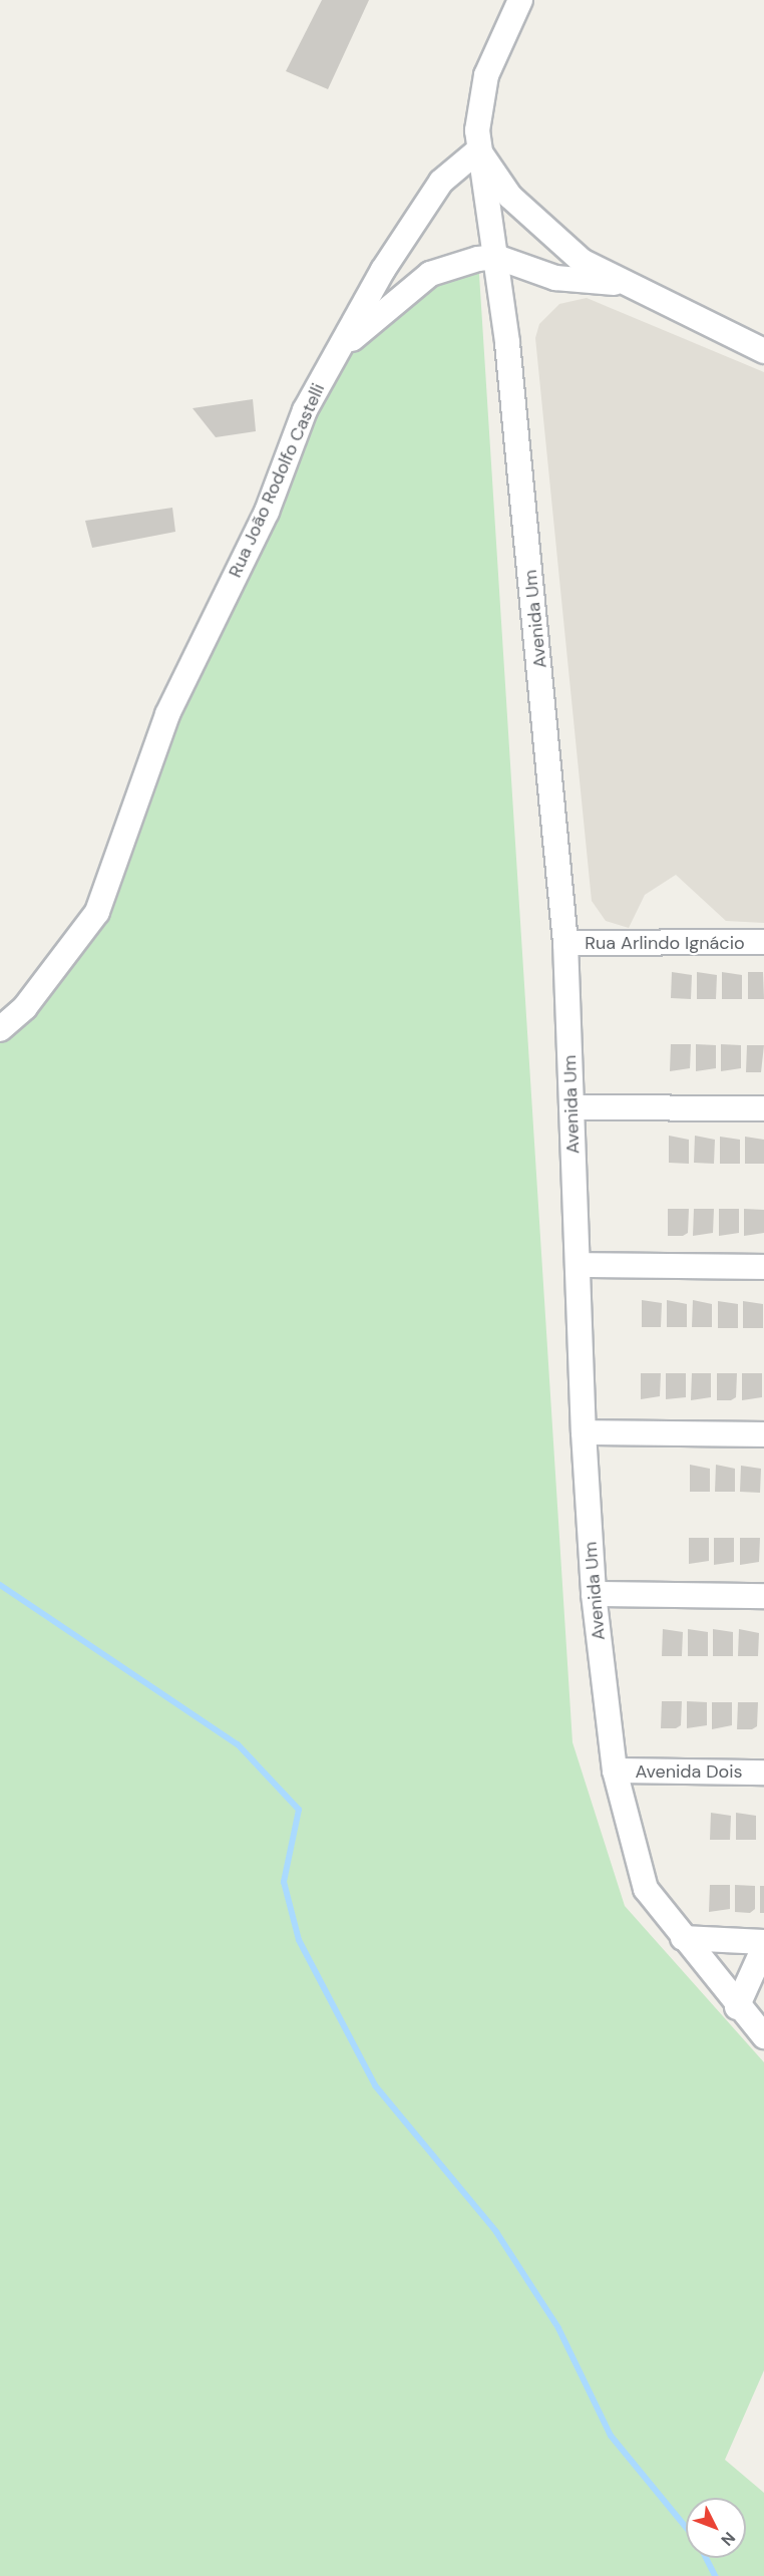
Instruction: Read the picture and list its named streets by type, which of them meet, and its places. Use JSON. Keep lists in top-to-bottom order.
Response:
{
  "streets": {
    "street": [
      "Rua João Rodolfo Castelli",
      "Avenida Um",
      "Rua Arlindo Ignácio",
      "Avenida Dois"
    ]
  },
  "crossings": [
    ["Rua João Rodolfo Castelli", "Avenida Um"],
    ["Avenida Um", "Rua Arlindo Ignácio"],
    ["Avenida Um", "Avenida Dois"]
  ],
  "north": "bottom right"
}
